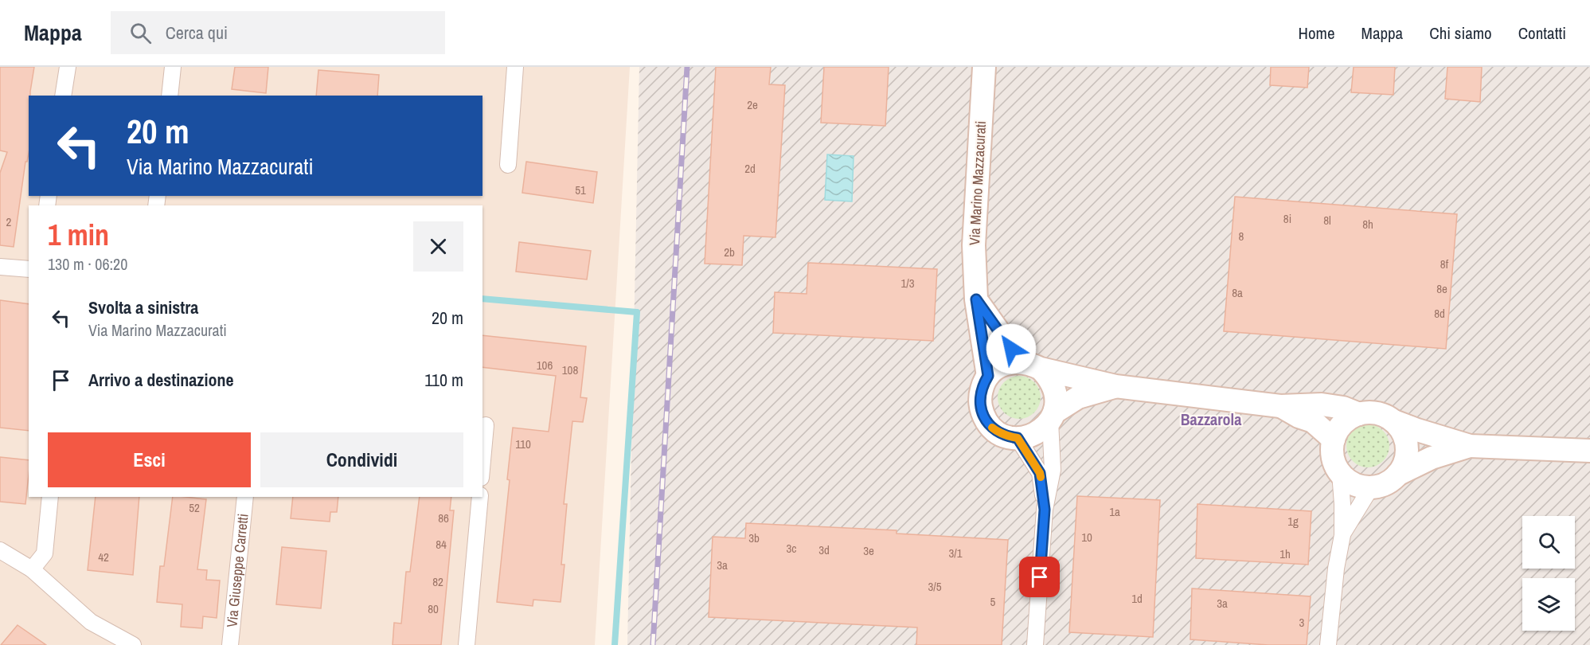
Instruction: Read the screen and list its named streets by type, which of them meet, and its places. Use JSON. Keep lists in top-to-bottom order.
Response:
{
  "streets": {
    "street": ["Via Marino Mazzacurati", "Via Giuseppe Carretti"]
  },
  "districts": ["Bazzarola"],
  "house_numbers": [
    "2e",
    "2d",
    "51",
    "8i",
    "8l",
    "2",
    "8h",
    "8",
    "2b",
    "8f",
    "1/3",
    "8e",
    "8a",
    "8d",
    "106",
    "108",
    "110",
    "52",
    "1a",
    "86",
    "1g",
    "10",
    "3b",
    "84",
    "3c",
    "3d",
    "3e",
    "3/1",
    "1h",
    "42",
    "3a",
    "82",
    "3/5",
    "1d",
    "5",
    "3a",
    "80",
    "3"
  ],
  "page": {
    "header": "Mappa",
    "search": "Cerca qui",
    "nav": [
      "Home",
      "Mappa",
      "Chi siamo",
      "Contatti"
    ],
    "turn": ["20 m", "Via Marino Mazzacurati"],
    "heading": ["1 min", "130 m · 06:20"],
    "list": [
      {
        "name": "Svolta a sinistra",
        "note": "Via Marino Mazzacurati",
        "value": "20 m"
      },
      {
        "name": "Arrivo a destinazione",
        "value": "110 m"
      }
    ],
    "buttons": ["Esci", "Condividi"]
  }
}
